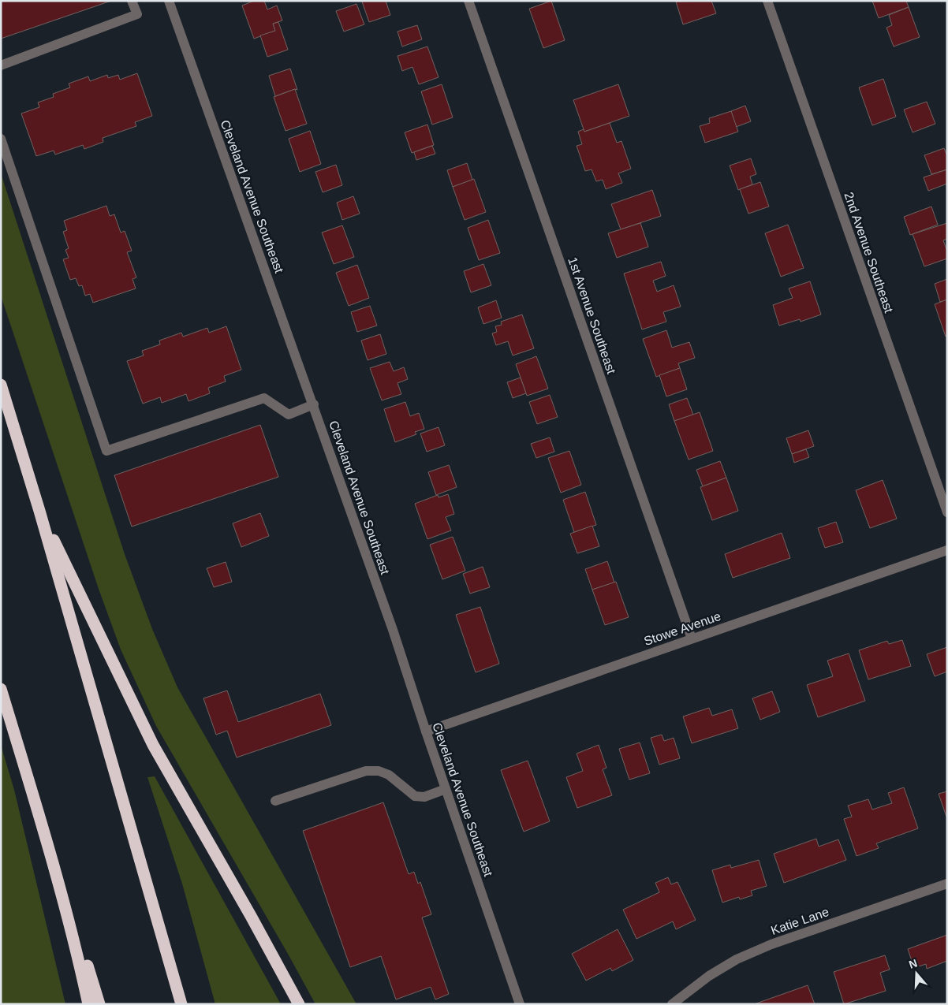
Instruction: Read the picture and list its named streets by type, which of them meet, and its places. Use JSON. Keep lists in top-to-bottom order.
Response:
{
  "streets": {
    "street": [
      "Cleveland Avenue Southeast",
      "2nd Avenue Southeast",
      "1st Avenue Southeast",
      "Stowe Avenue",
      "Katie Lane"
    ]
  },
  "crossings": [
    ["Cleveland Avenue Southeast", "Stowe Avenue"],
    ["1st Avenue Southeast", "Stowe Avenue"]
  ],
  "north": "top"
}
